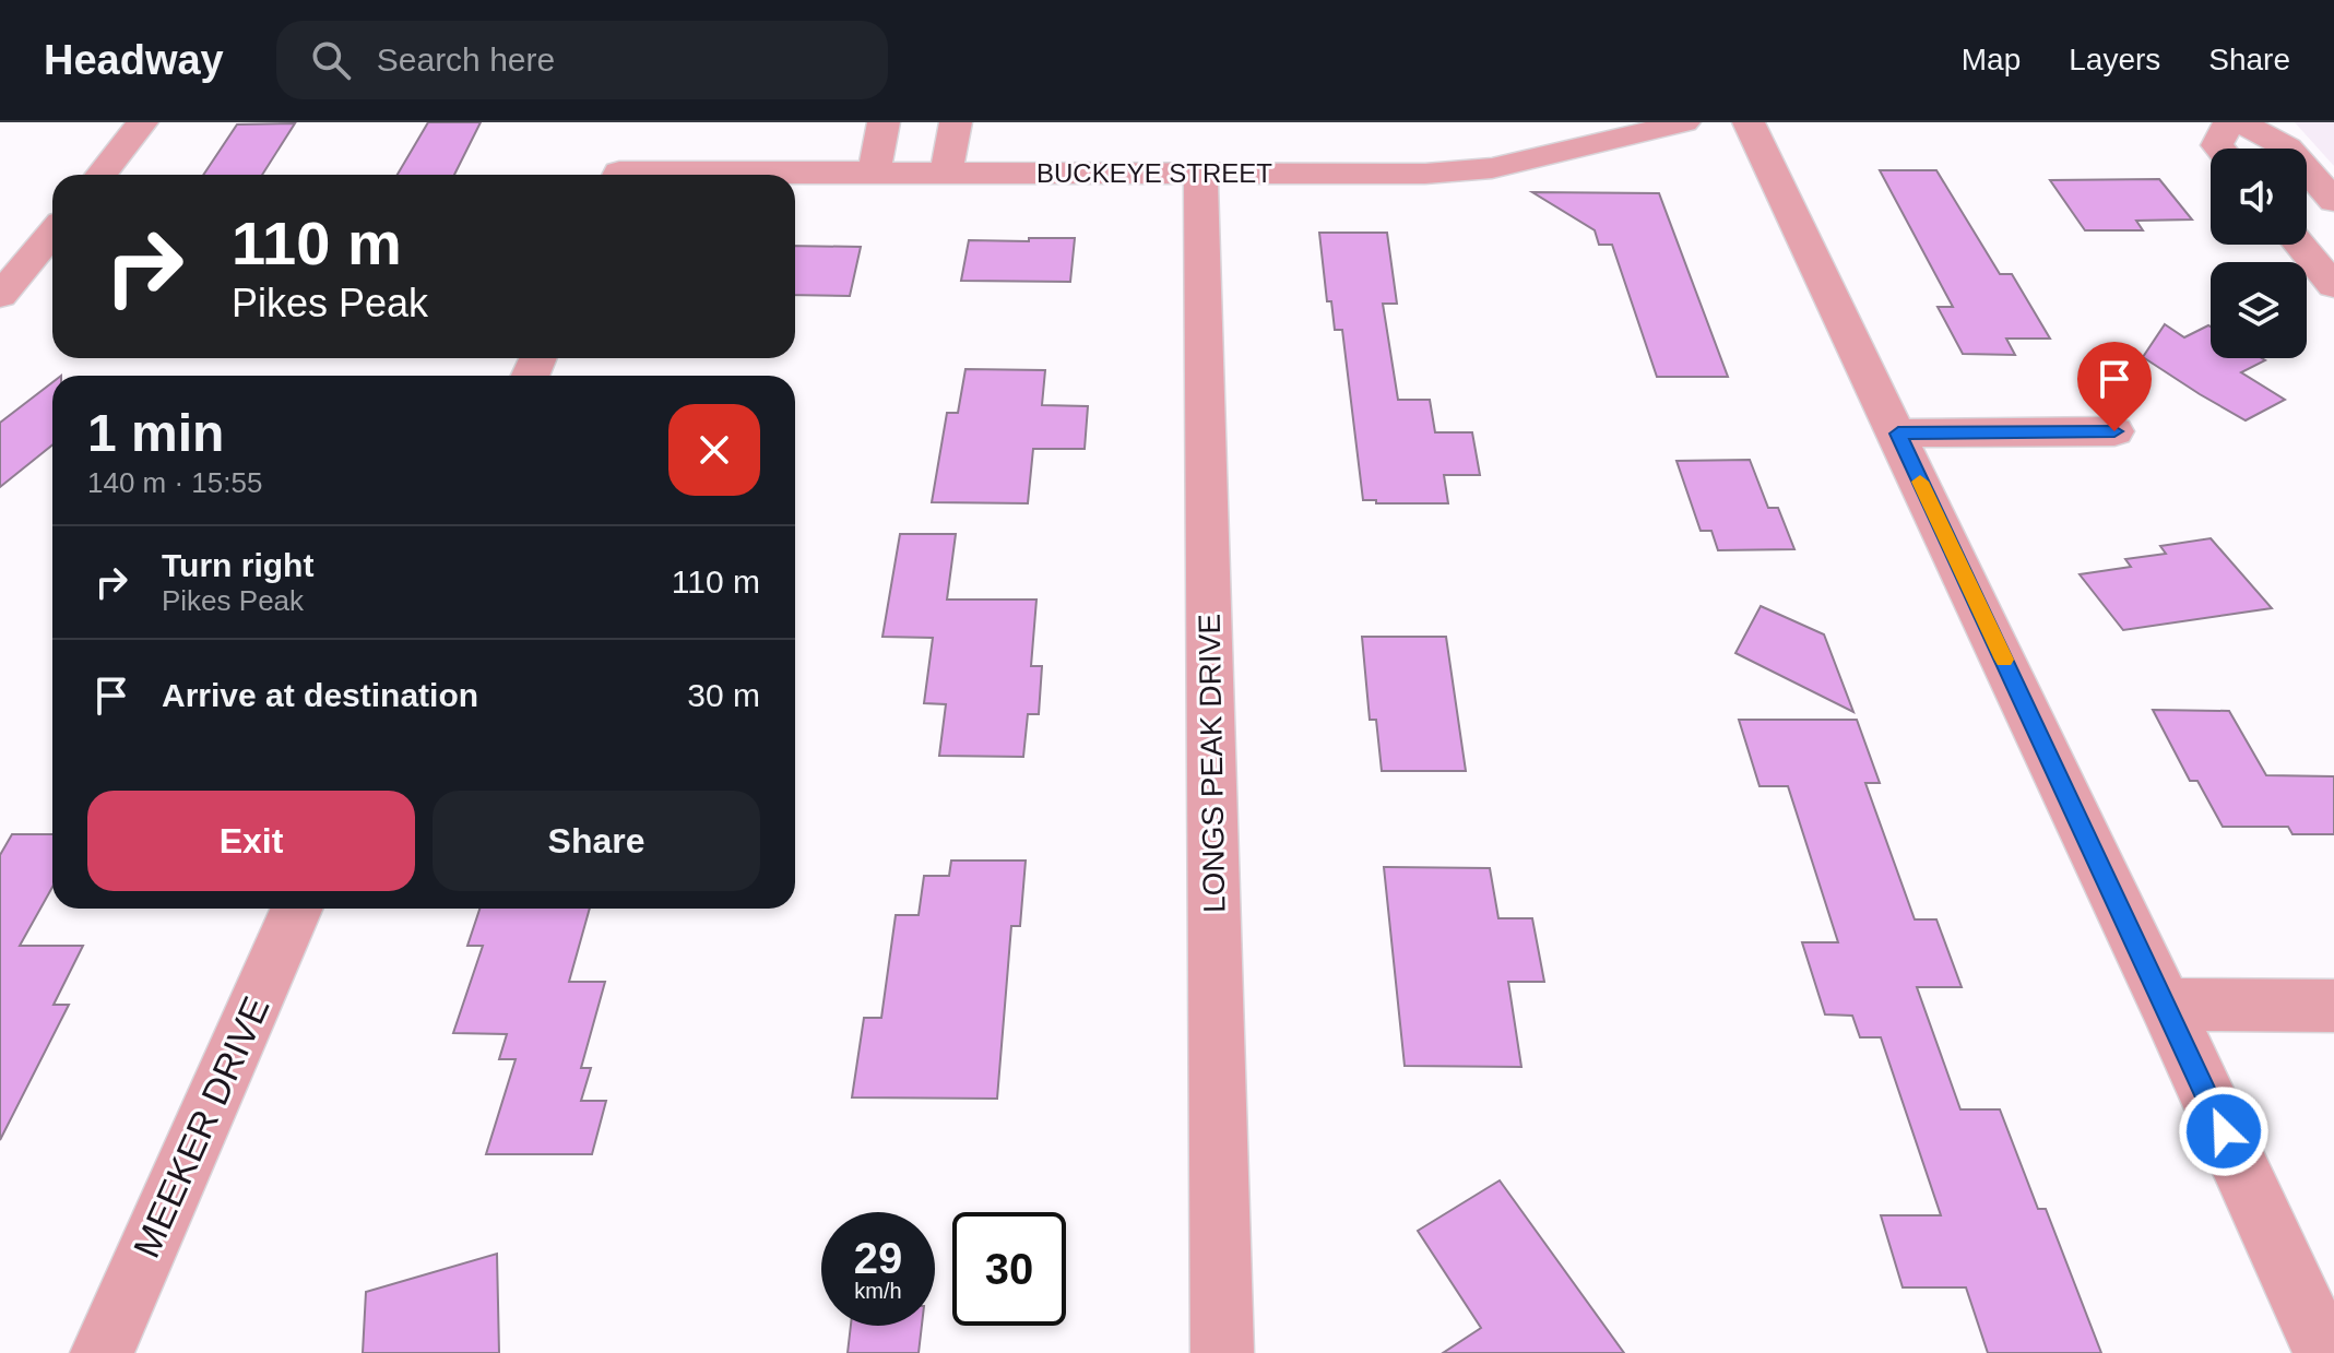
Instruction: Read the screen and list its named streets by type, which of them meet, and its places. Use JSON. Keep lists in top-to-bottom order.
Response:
{
  "streets": {
    "street": ["BUCKEYE STREET", "LONGS PEAK DRIVE", "MEEKER DRIVE"]
  },
  "crossings": [
    ["BUCKEYE STREET", "LONGS PEAK DRIVE"]
  ],
  "page": {
    "header": "Headway",
    "search": "Search here",
    "nav": ["Map", "Layers", "Share"],
    "turn": ["110 m", "Pikes Peak"],
    "heading": ["1 min", "140 m · 15:55"],
    "list": [
      {
        "name": "Turn right",
        "note": "Pikes Peak",
        "value": "110 m"
      },
      {
        "name": "Arrive at destination",
        "value": "30 m"
      }
    ],
    "buttons": ["Exit", "Share"],
    "speed": "29 km/h",
    "limit": "30"
  }
}
